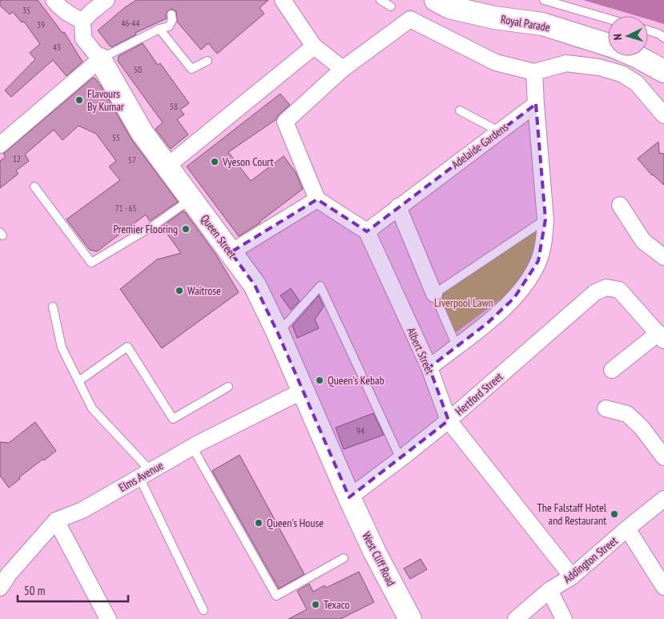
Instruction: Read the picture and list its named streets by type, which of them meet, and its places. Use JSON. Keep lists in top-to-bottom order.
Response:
{
  "streets": {
    "street": [
      "Royal Parade",
      "Adelaide Gardens",
      "Queen Street",
      "Albert Street",
      "Hertford Street",
      "Elms Avenue",
      "West Cliff Road",
      "Addington Street"
    ]
  },
  "crossings": [
    ["Adelaide Gardens", "Albert Street"],
    ["Queen Street", "Hertford Street"],
    ["Queen Street", "Elms Avenue"],
    ["Queen Street", "West Cliff Road"],
    ["Albert Street", "Hertford Street"],
    ["Albert Street", "Addington Street"],
    ["Hertford Street", "West Cliff Road"]
  ],
  "parks": ["Liverpool Lawn"],
  "places": [
    "Flavours By Kumar",
    "Vyeson Court",
    "Premier Flooring",
    "Waitrose",
    "Queen's Kebab",
    "The Falstaff Hotel and Restaurant",
    "Queen's House",
    "Texaco"
  ],
  "house_numbers": [
    "35",
    "46-44",
    "39",
    "43",
    "50",
    "58",
    "55",
    "12",
    "57",
    "71 - 65",
    "94"
  ],
  "scale_bar": "50 m",
  "north": "left"
}
